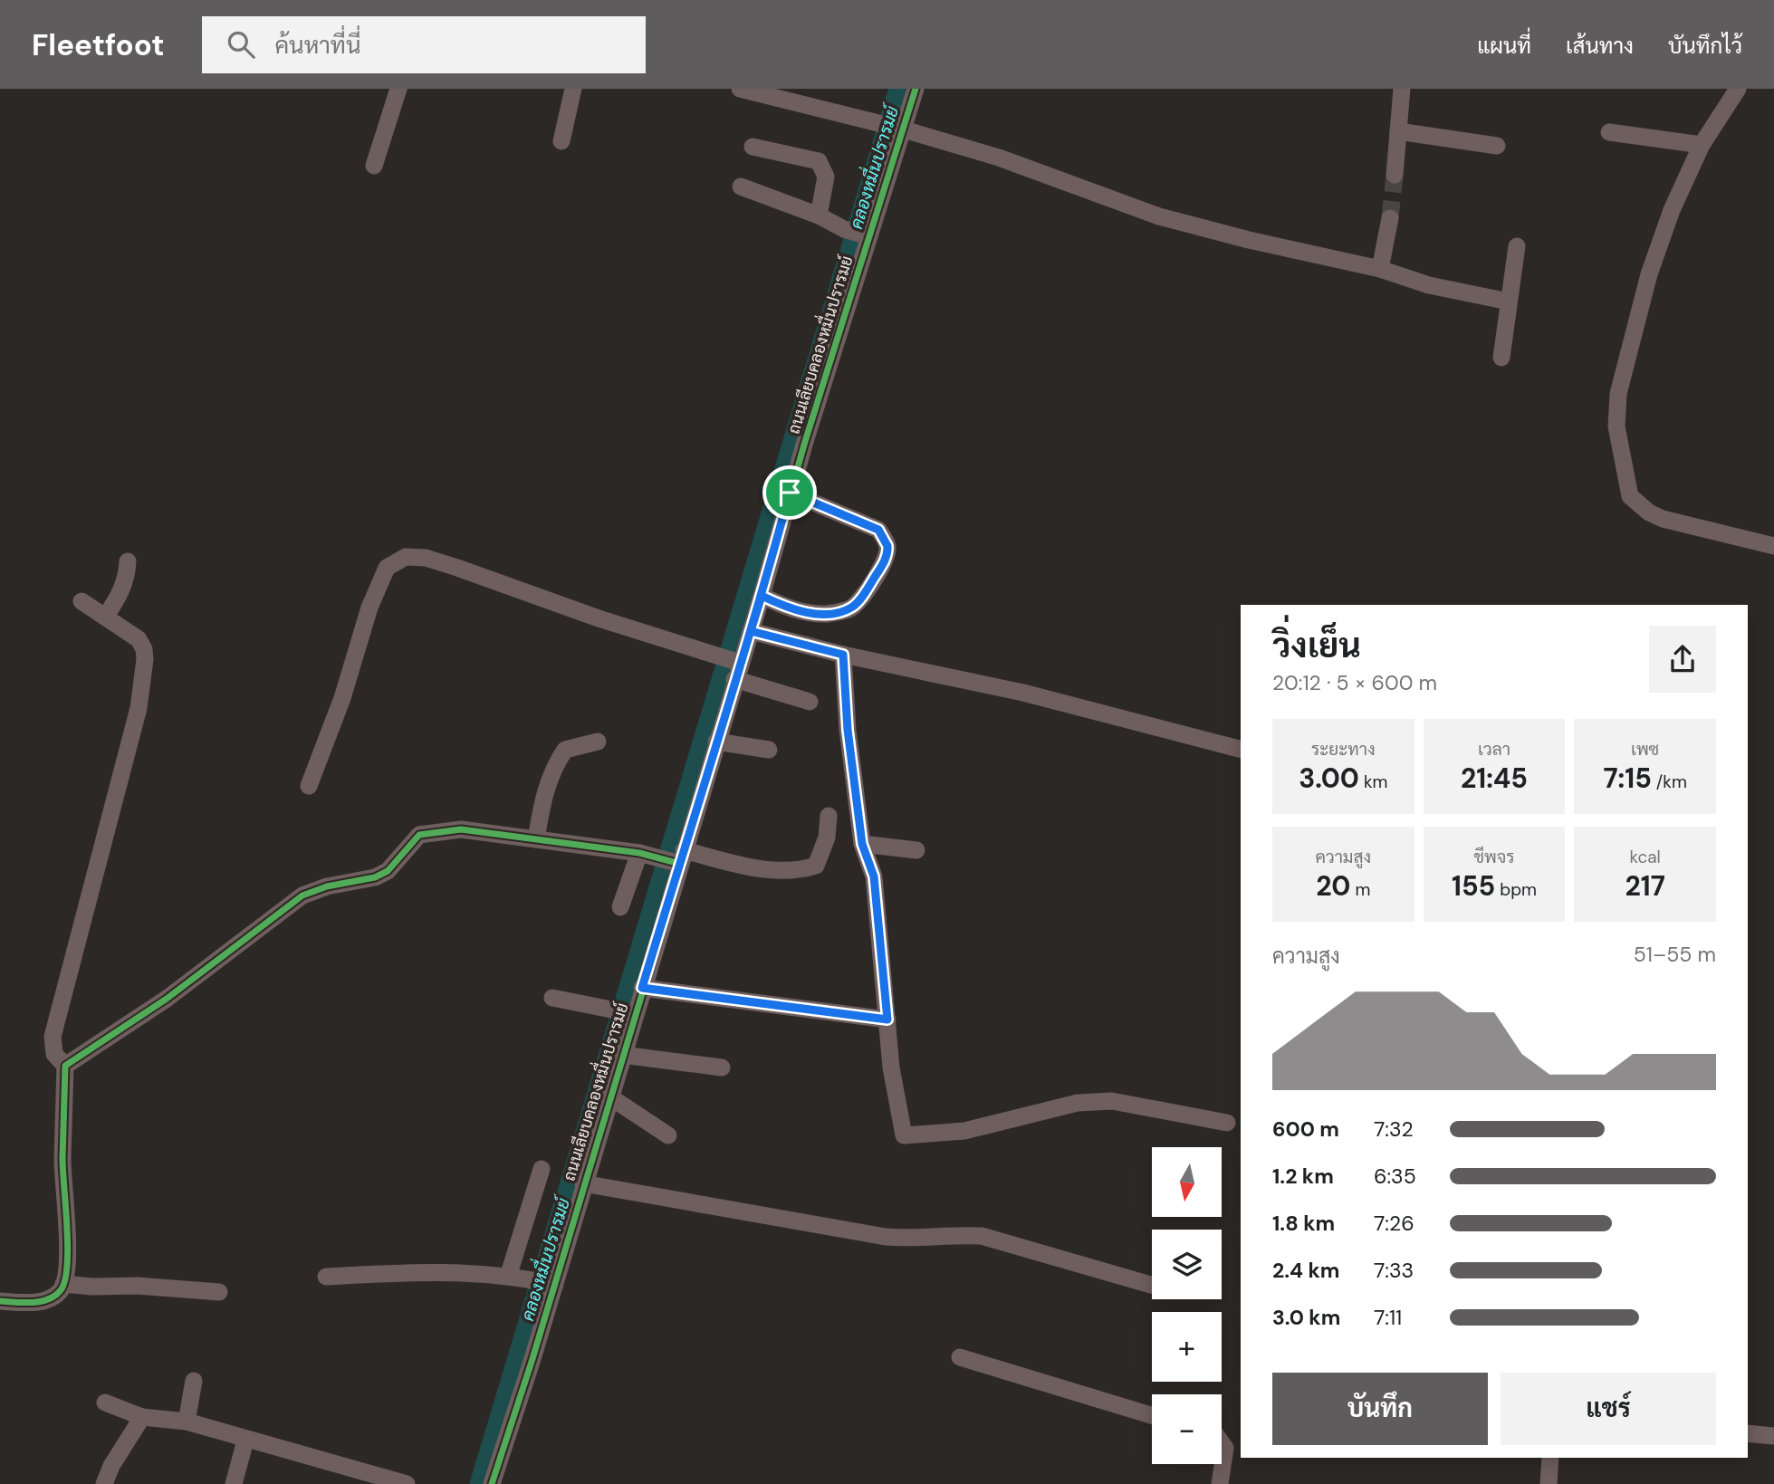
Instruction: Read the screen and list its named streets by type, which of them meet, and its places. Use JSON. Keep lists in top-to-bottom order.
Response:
{
  "streets": {
    "street": ["ถนนเลียบคลองหมื่นปรารมย์"]
  },
  "water": ["คลองหมื่นปรารมย์"],
  "north": "bottom",
  "page": {
    "header": "Fleetfoot",
    "search": "ค้นหาที่นี่",
    "nav": ["แผนที่", "เส้นทาง", "บันทึกไว้"],
    "heading": ["วิ่งเย็น", "20:12 · 5 × 600 m"],
    "stats": [
      ["ระยะทาง", "3.00 km"],
      ["เวลา", "21:45"],
      ["เพซ", "7:15 /km"],
      ["ความสูง", "20 m"],
      ["ชีพจร", "155 bpm"],
      ["kcal", "217"]
    ],
    "chart": ["ความสูง", "51–55 m"],
    "list": [
      {
        "name": "600 m",
        "note": "7:32"
      },
      {
        "name": "1.2 km",
        "note": "6:35"
      },
      {
        "name": "1.8 km",
        "note": "7:26"
      },
      {
        "name": "2.4 km",
        "note": "7:33"
      },
      {
        "name": "3.0 km",
        "note": "7:11"
      }
    ],
    "map_buttons": ["+", "−"],
    "buttons": ["บันทึก", "แชร์"]
  }
}
